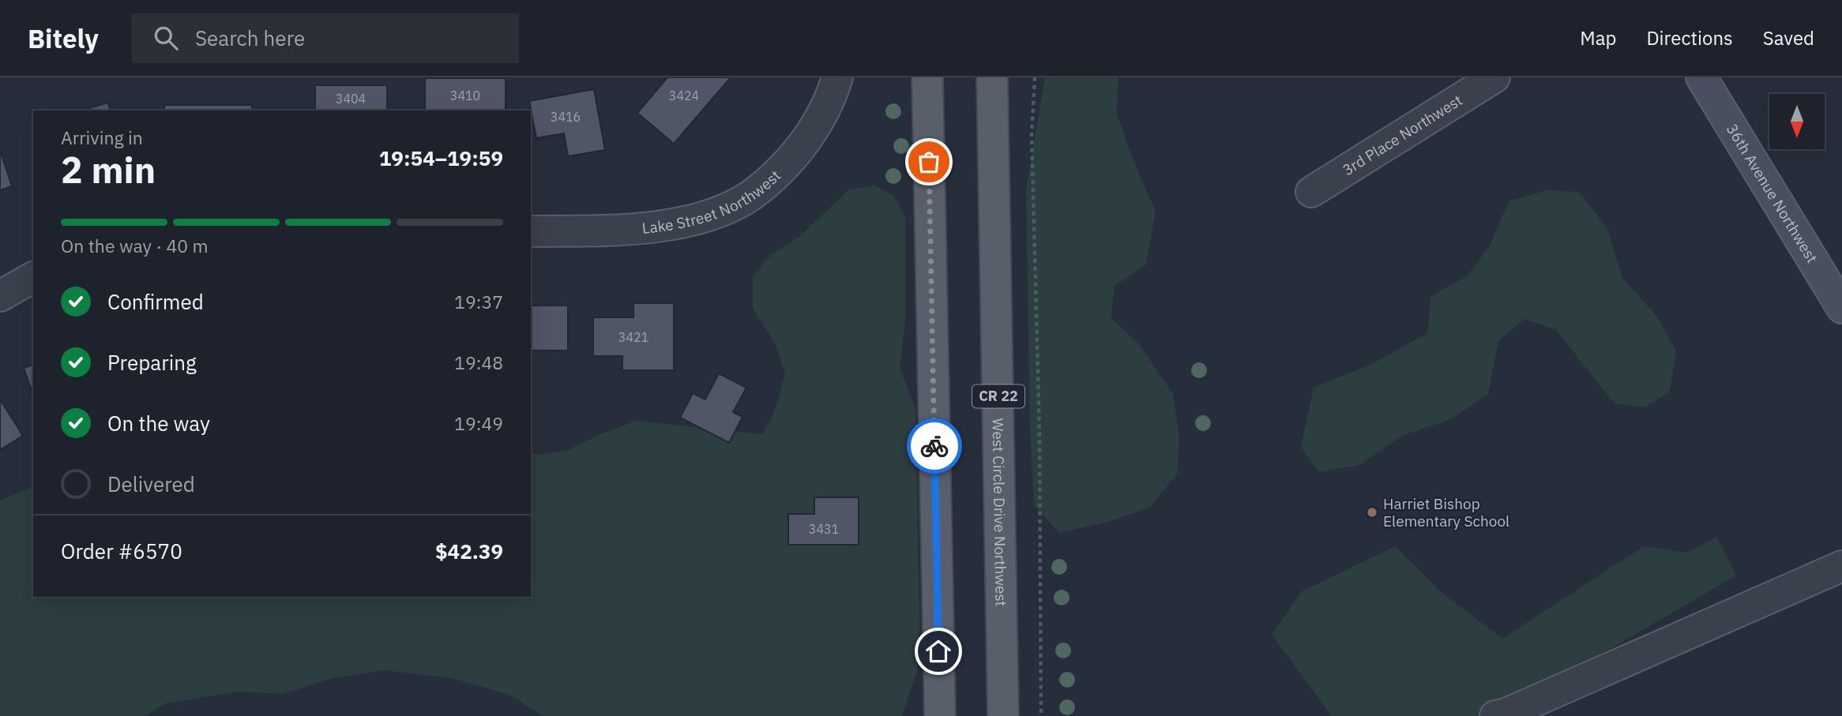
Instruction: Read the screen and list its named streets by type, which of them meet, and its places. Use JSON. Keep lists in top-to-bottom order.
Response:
{
  "streets": {
    "main road": ["CR 22", "West Circle Drive Northwest"],
    "street": ["3rd Place Northwest", "36th Avenue Northwest", "Lake Street Northwest"]
  },
  "places": ["Harriet Bishop Elementary School"],
  "house_numbers": [
    "3410",
    "3424",
    "3404",
    "3416",
    "3421",
    "3431"
  ],
  "north": "bottom",
  "page": {
    "header": "Bitely",
    "search": "Search here",
    "nav": ["Map", "Directions", "Saved"],
    "heading": ["2 min", "Arriving in", "19:54–19:59"],
    "panel": ["Order #6570", "$42.39"],
    "bar": "On the way · 40 m",
    "list": [
      ["Confirmed", "19:37"],
      ["Preparing", "19:48"],
      ["On the way", "19:49"],
      "Delivered"
    ]
  }
}
